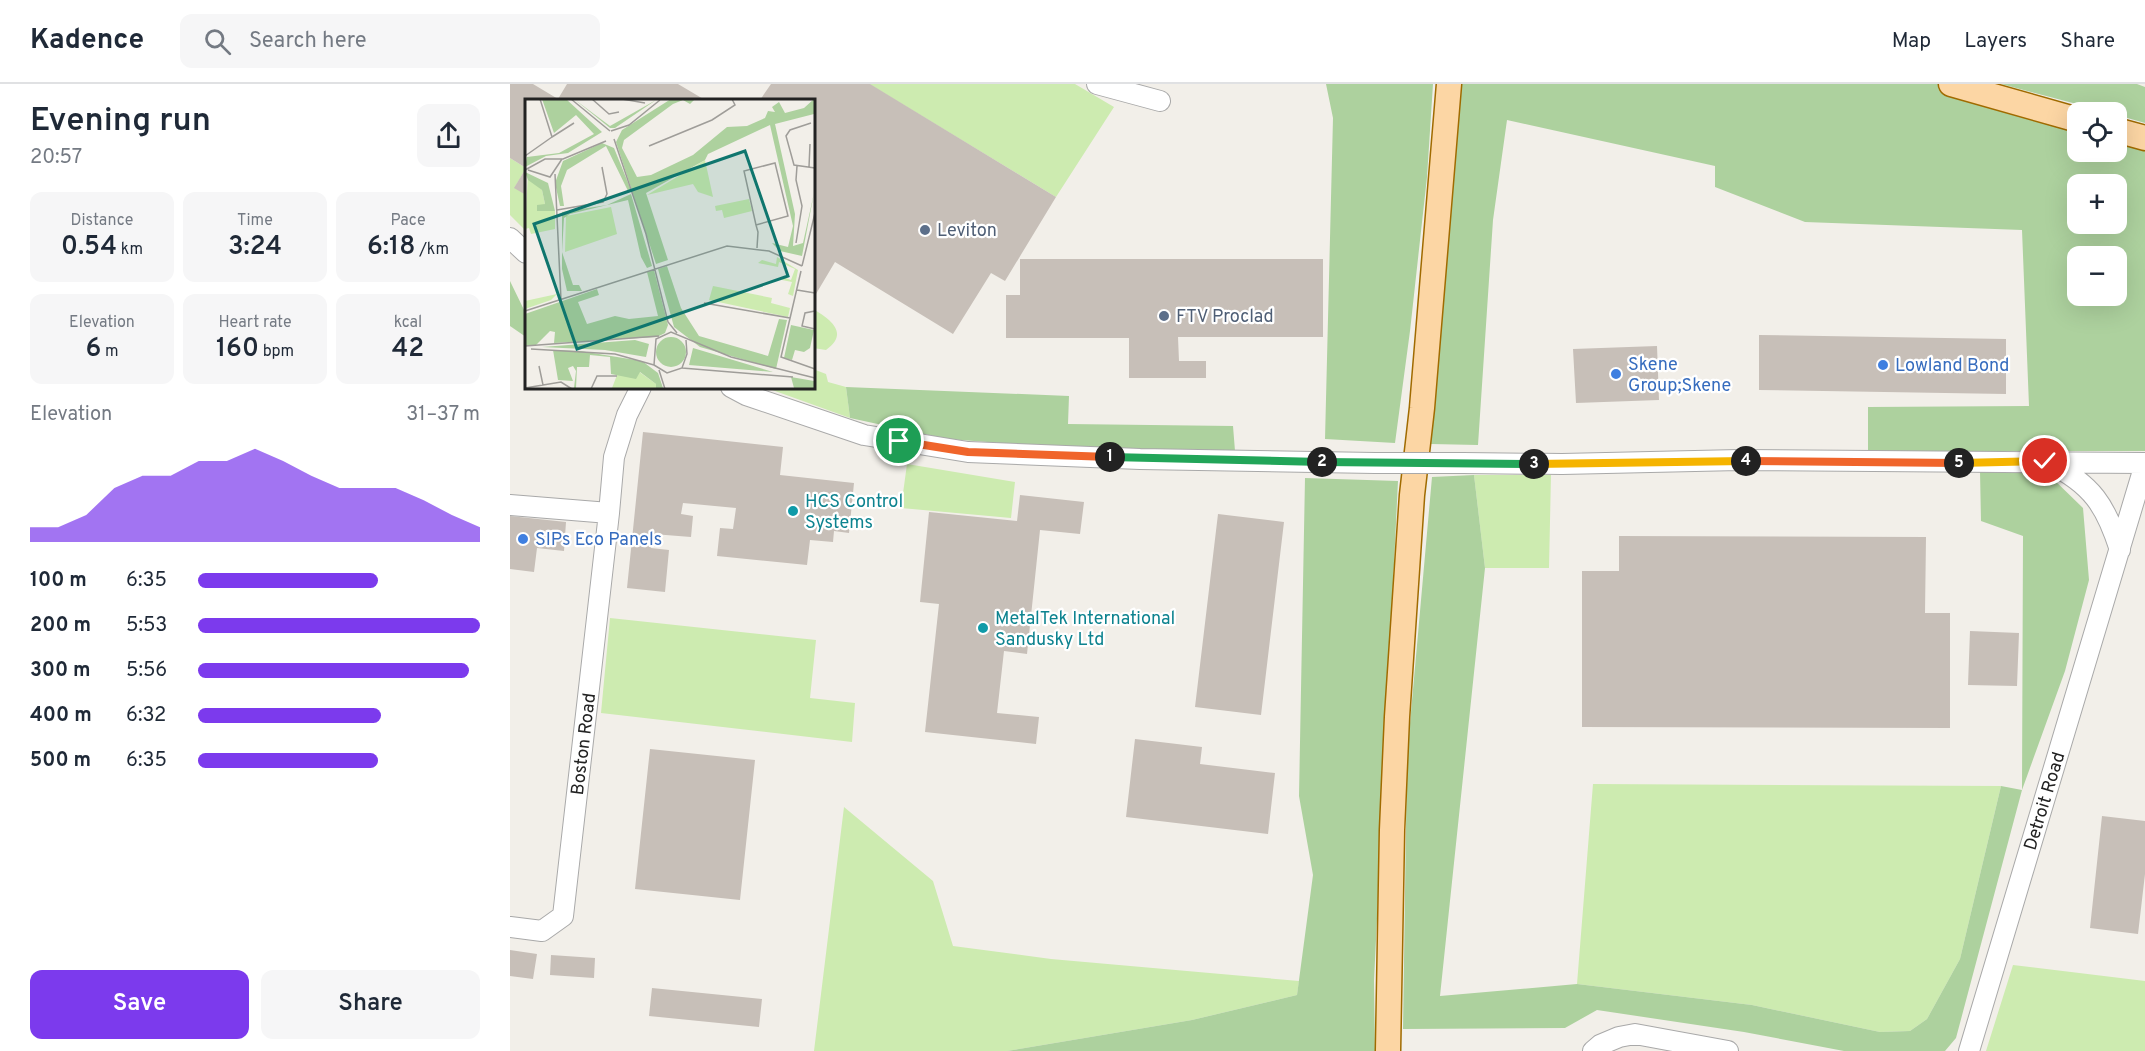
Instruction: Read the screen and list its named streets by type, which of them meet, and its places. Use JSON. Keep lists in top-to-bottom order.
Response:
{
  "streets": {
    "street": ["Boston Road", "Detroit Road"]
  },
  "places": [
    "Leviton",
    "FTV Proclad",
    "Lowland Bond",
    "Skene Group;Skene",
    "HCS Control Systems",
    "SIPs Eco Panels",
    "MetalTek International Sandusky Ltd"
  ],
  "page": {
    "header": "Kadence",
    "search": "Search here",
    "nav": ["Map", "Layers", "Share"],
    "heading": ["Evening run", "20:57"],
    "map_buttons": ["+", "−"],
    "stats": [
      ["Distance", "0.54 km"],
      ["Time", "3:24"],
      ["Pace", "6:18 /km"],
      ["Elevation", "6 m"],
      ["Heart rate", "160 bpm"],
      ["kcal", "42"]
    ],
    "chart": ["Elevation", "31–37 m"],
    "pins": [
      "1",
      "4",
      "2",
      "5",
      "3"
    ],
    "list": [
      {
        "name": "100 m",
        "note": "6:35"
      },
      {
        "name": "200 m",
        "note": "5:53"
      },
      {
        "name": "300 m",
        "note": "5:56"
      },
      {
        "name": "400 m",
        "note": "6:32"
      },
      {
        "name": "500 m",
        "note": "6:35"
      }
    ],
    "buttons": ["Save", "Share"]
  }
}
